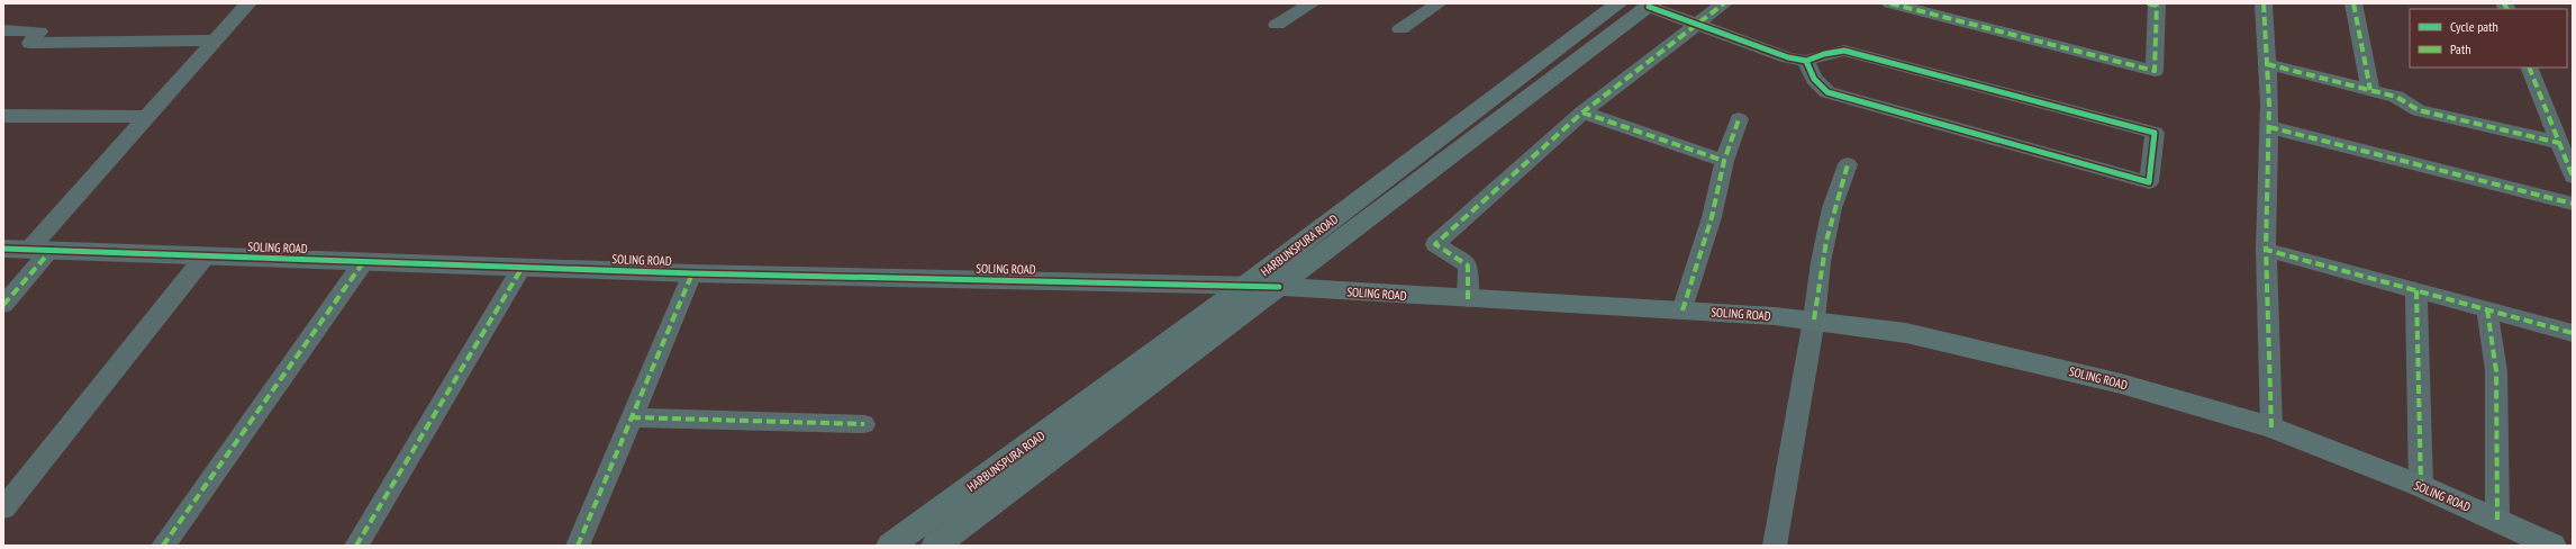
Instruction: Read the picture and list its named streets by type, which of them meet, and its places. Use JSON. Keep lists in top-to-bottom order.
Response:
{
  "streets": {
    "main road": ["HARBUNSPURA ROAD", "SOLING ROAD"]
  },
  "crossings": [
    ["HARBUNSPURA ROAD", "SOLING ROAD"]
  ],
  "legend": ["Cycle path", "Path"]
}
